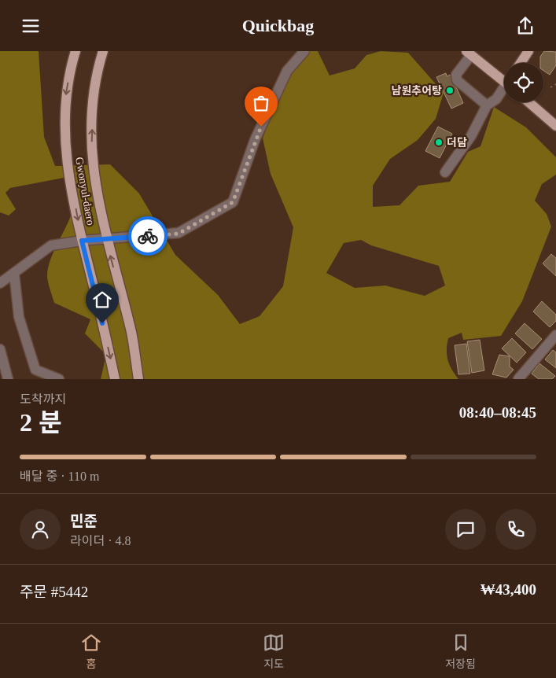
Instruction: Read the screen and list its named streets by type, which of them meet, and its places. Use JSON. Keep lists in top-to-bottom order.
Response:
{
  "streets": {
    "main road": ["Gwonyul-daero"]
  },
  "places": ["남원추어탕", "더담"],
  "page": {
    "header": "Quickbag",
    "heading": ["2 분", "도착까지", "08:40–08:45"],
    "panel": [
      "민준",
      "라이더 · 4.8",
      "주문 #5442",
      "₩43,400"
    ],
    "bar": "배달 중 · 110 m",
    "tabs": ["홈", "지도", "저장됨"]
  }
}
